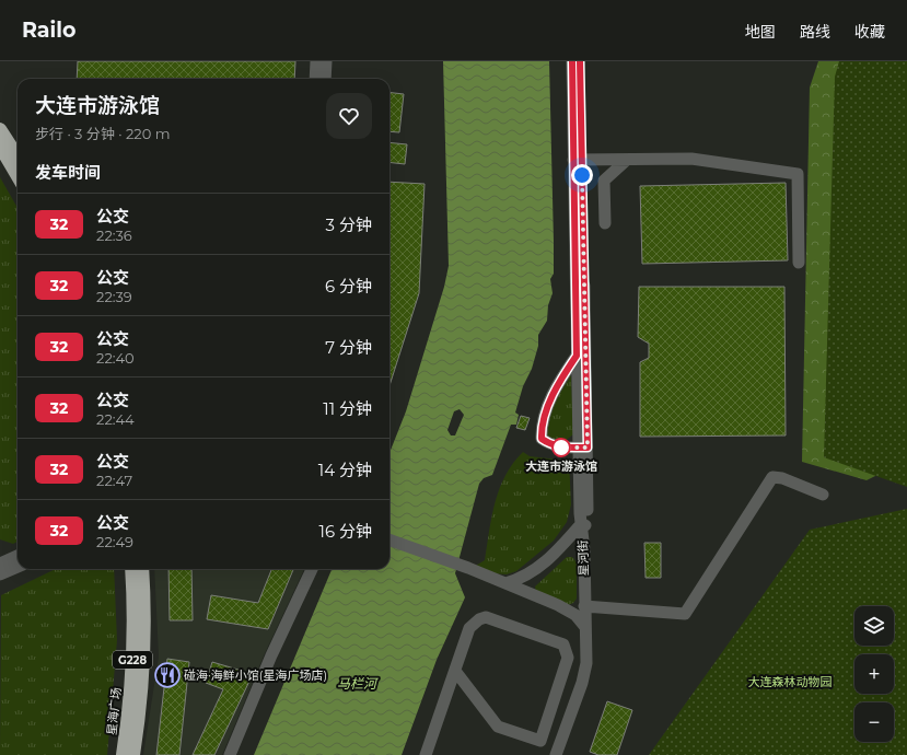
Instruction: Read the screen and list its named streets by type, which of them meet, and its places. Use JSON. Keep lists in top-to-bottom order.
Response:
{
  "streets": {
    "highway": ["G228", "星海广场"],
    "street": ["星河街"]
  },
  "water": ["马栏河"],
  "parks": ["大连森林动物园"],
  "places": {
    "other": ["大连市游泳馆"],
    "restaurant": ["碰海·海鲜小馆(星海广场店)"]
  },
  "lines": ["bus line 32"],
  "page": {
    "header": "Railo",
    "nav": ["地图", "路线", "收藏"],
    "heading": [
      ["大连市游泳馆", "步行 · 3 分钟 · 220 m"],
      "发车时间"
    ],
    "list": [
      {
        "mark": "32",
        "name": "公交",
        "note": "22:36",
        "value": "3 分钟"
      },
      {
        "mark": "32",
        "name": "公交",
        "note": "22:39",
        "value": "6 分钟"
      },
      {
        "mark": "32",
        "name": "公交",
        "note": "22:40",
        "value": "7 分钟"
      },
      {
        "mark": "32",
        "name": "公交",
        "note": "22:44",
        "value": "11 分钟"
      },
      {
        "mark": "32",
        "name": "公交",
        "note": "22:47",
        "value": "14 分钟"
      },
      {
        "mark": "32",
        "name": "公交",
        "note": "22:49",
        "value": "16 分钟"
      }
    ],
    "map_buttons": ["+", "−"]
  }
}
